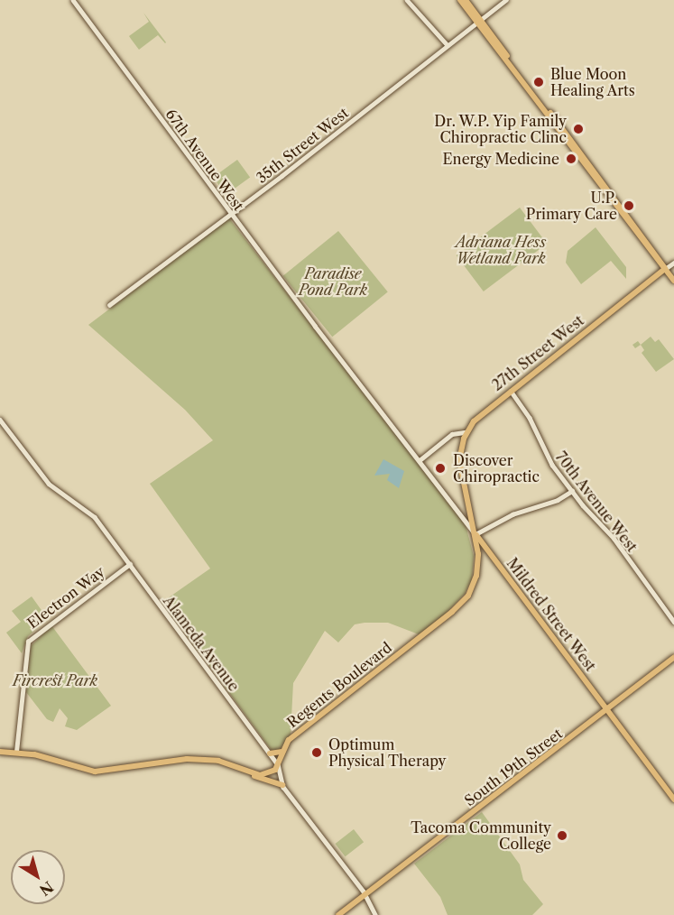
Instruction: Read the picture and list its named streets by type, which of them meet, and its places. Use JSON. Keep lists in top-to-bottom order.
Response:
{
  "streets": {
    "main road": [
      "27th Street West",
      "Mildred Street West",
      "Regents Boulevard",
      "South 19th Street"
    ],
    "street": [
      "35th Street West",
      "67th Avenue West",
      "70th Avenue West",
      "Electron Way",
      "Alameda Avenue"
    ]
  },
  "crossings": [
    ["35th Street West", "67th Avenue West"],
    ["67th Avenue West", "27th Street West"],
    ["67th Avenue West", "Mildred Street West"],
    ["67th Avenue West", "Regents Boulevard"],
    ["27th Street West", "70th Avenue West"],
    ["27th Street West", "Regents Boulevard"],
    ["Electron Way", "Alameda Avenue"],
    ["Mildred Street West", "Regents Boulevard"],
    ["Mildred Street West", "South 19th Street"],
    ["Alameda Avenue", "Regents Boulevard"],
    ["Alameda Avenue", "South 19th Street"]
  ],
  "parks": ["Adriana Hess Wetland Park", "Paradise Pond Park", "Fircrest Park"],
  "places": [
    "Blue Moon Healing Arts",
    "Dr. W.P. Yip Family Chiropractic Clinc",
    "Energy Medicine",
    "U.P. Primary Care",
    "Discover Chiropractic",
    "Optimum Physical Therapy",
    "Tacoma Community College"
  ],
  "north": "bottom right"
}
